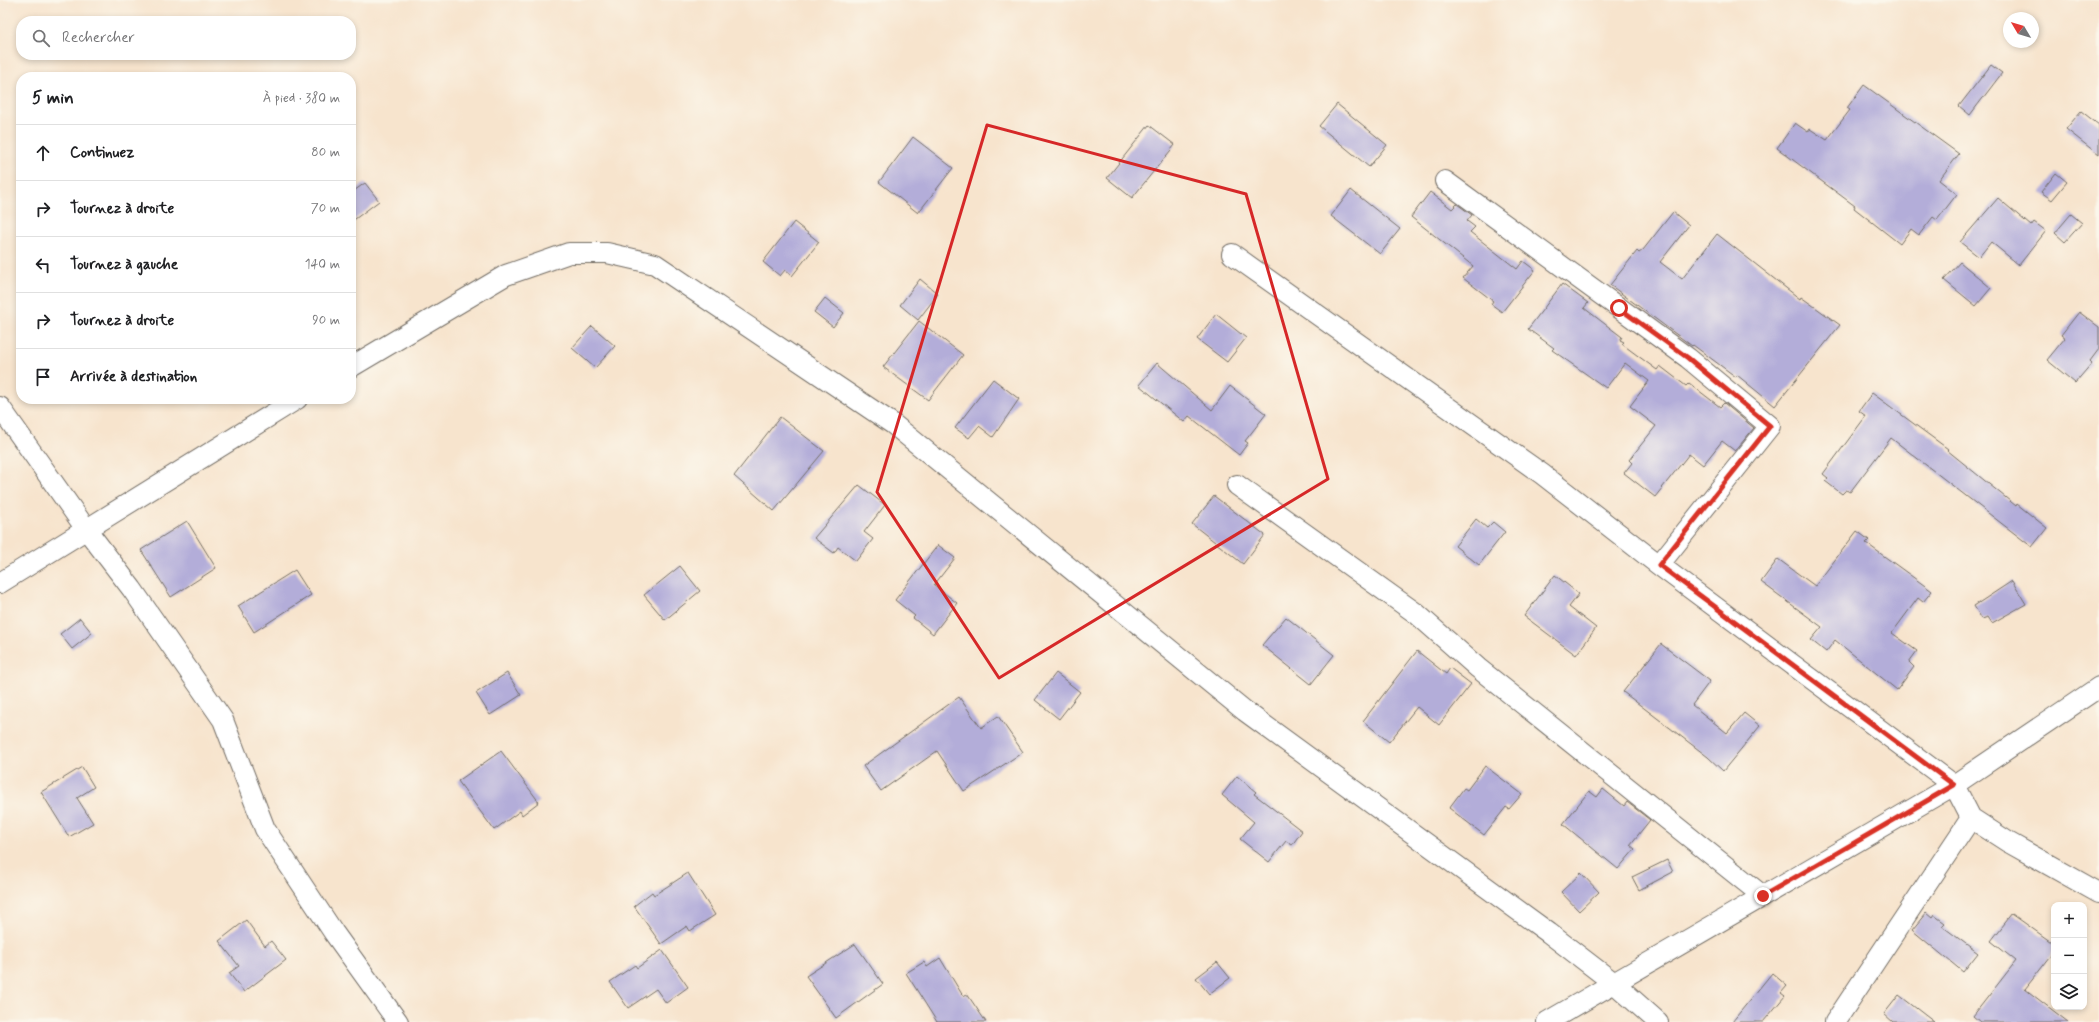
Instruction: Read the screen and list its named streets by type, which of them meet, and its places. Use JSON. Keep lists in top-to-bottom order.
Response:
{
  "north": "top left",
  "page": {
    "search": "Rechercher",
    "heading": ["5 min", "À pied · 380 m"],
    "list": [
      ["Continuez", "80 m"],
      ["Tournez à droite", "70 m"],
      ["Tournez à gauche", "140 m"],
      ["Tournez à droite", "90 m"],
      "Arrivée à destination"
    ],
    "map_buttons": ["+", "−"]
  }
}
